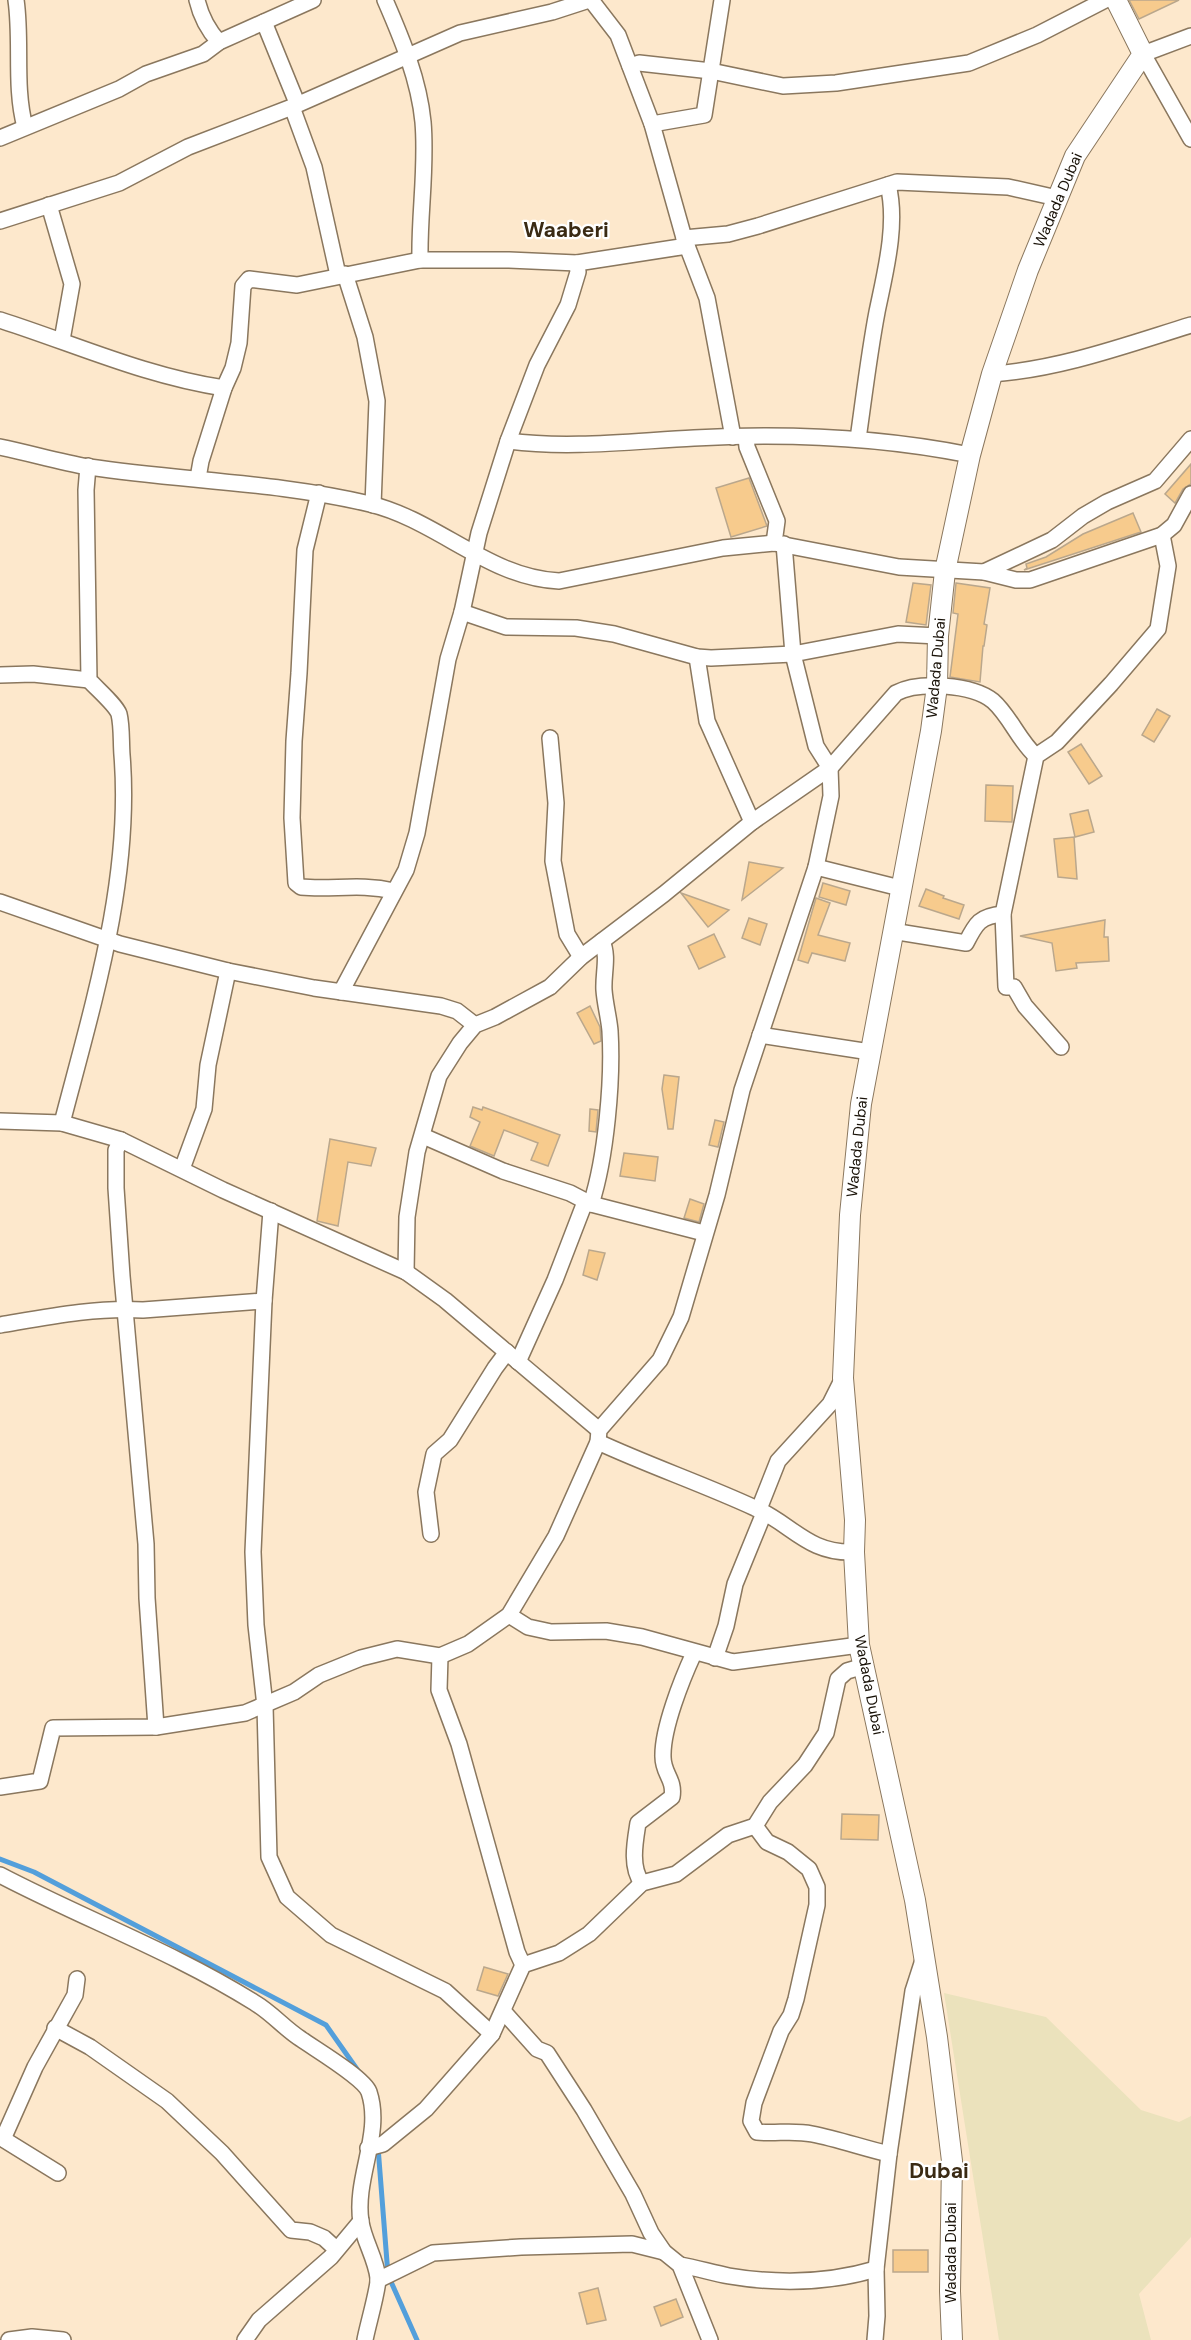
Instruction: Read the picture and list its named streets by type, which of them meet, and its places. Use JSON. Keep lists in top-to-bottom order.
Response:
{
  "streets": {
    "street": ["Wadada Dubai"]
  },
  "districts": ["Waaberi", "Dubai"]
}
